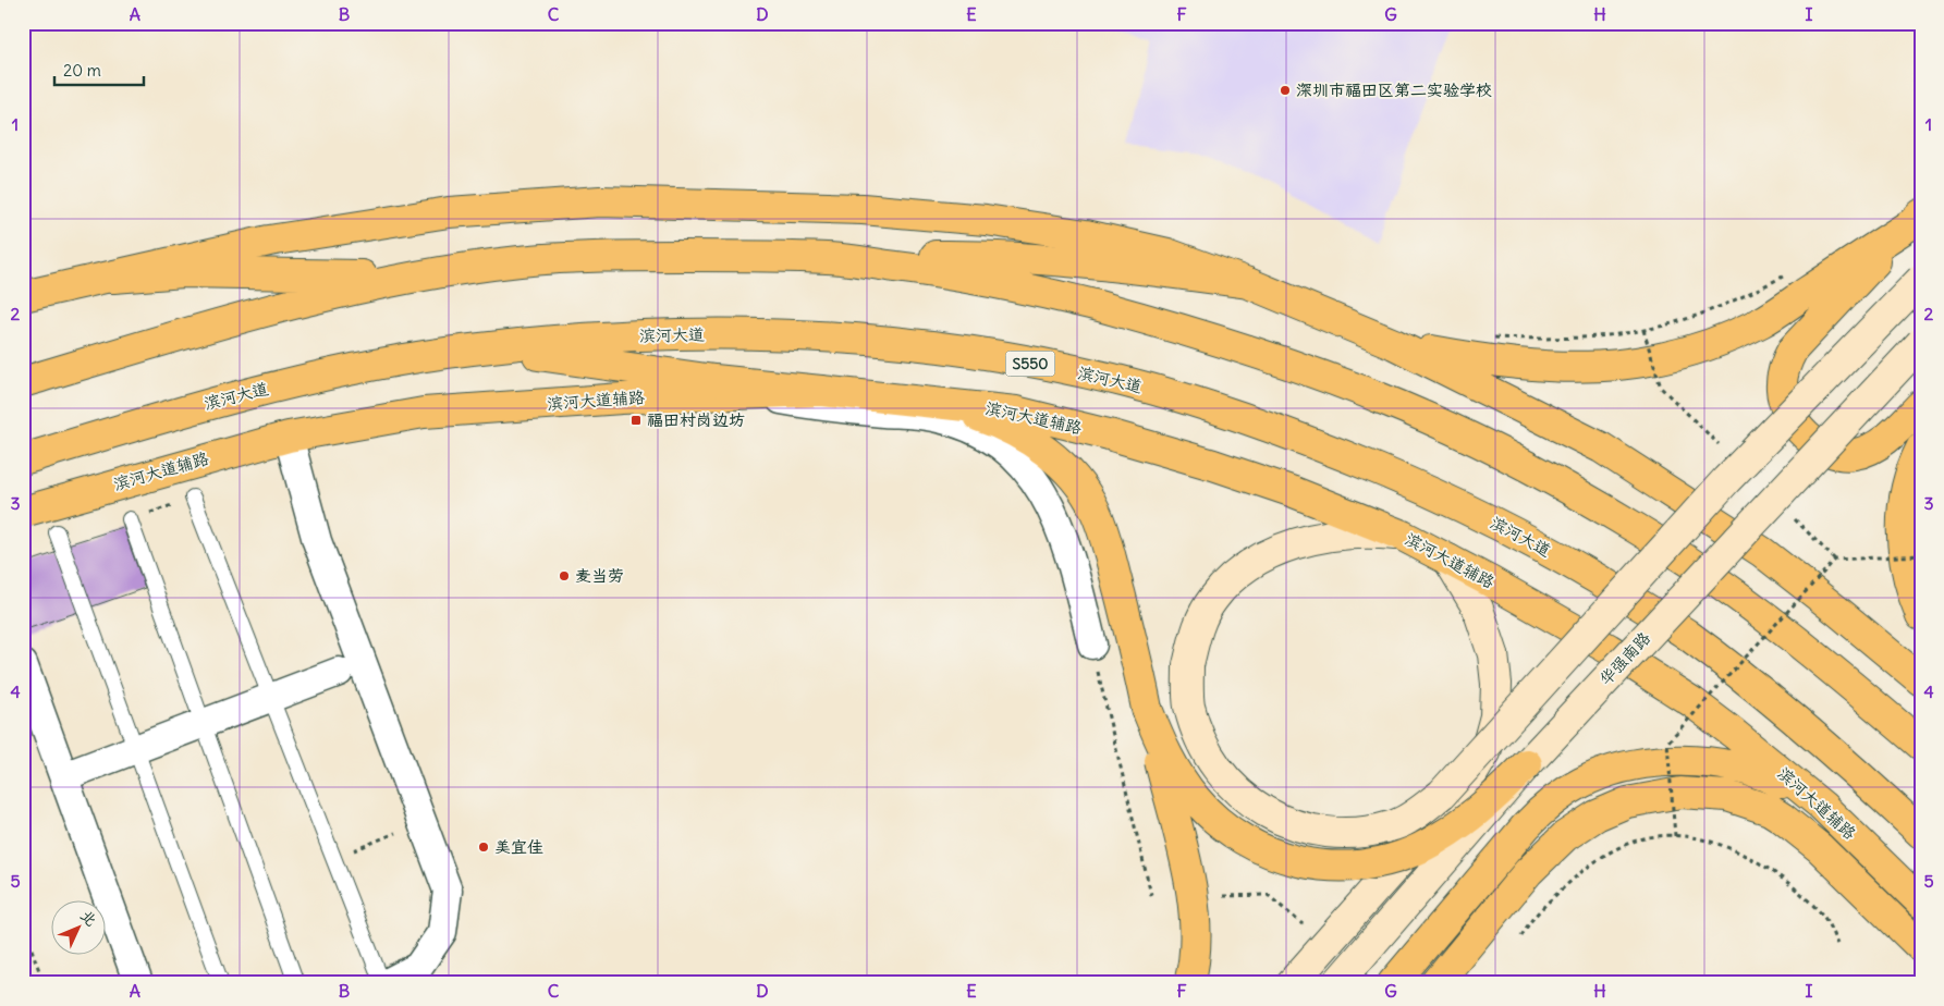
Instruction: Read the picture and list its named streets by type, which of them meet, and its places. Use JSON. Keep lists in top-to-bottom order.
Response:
{
  "streets": {
    "main road": [
      "滨河大道",
      "S550",
      "滨河大道辅路",
      "华强南路"
    ]
  },
  "places": {
    "other": ["深圳市福田区第二实验学校", "麦当劳", "美宜佳"],
    "transit": ["福田村岗边坊"]
  },
  "scale_bar": "20 m",
  "north": "top right",
  "grid": {
    "columns": [
      "A",
      "B",
      "C",
      "D",
      "E",
      "F",
      "G",
      "H",
      "I"
    ],
    "rows": [
      "1",
      "2",
      "3",
      "4",
      "5"
    ]
  }
}
